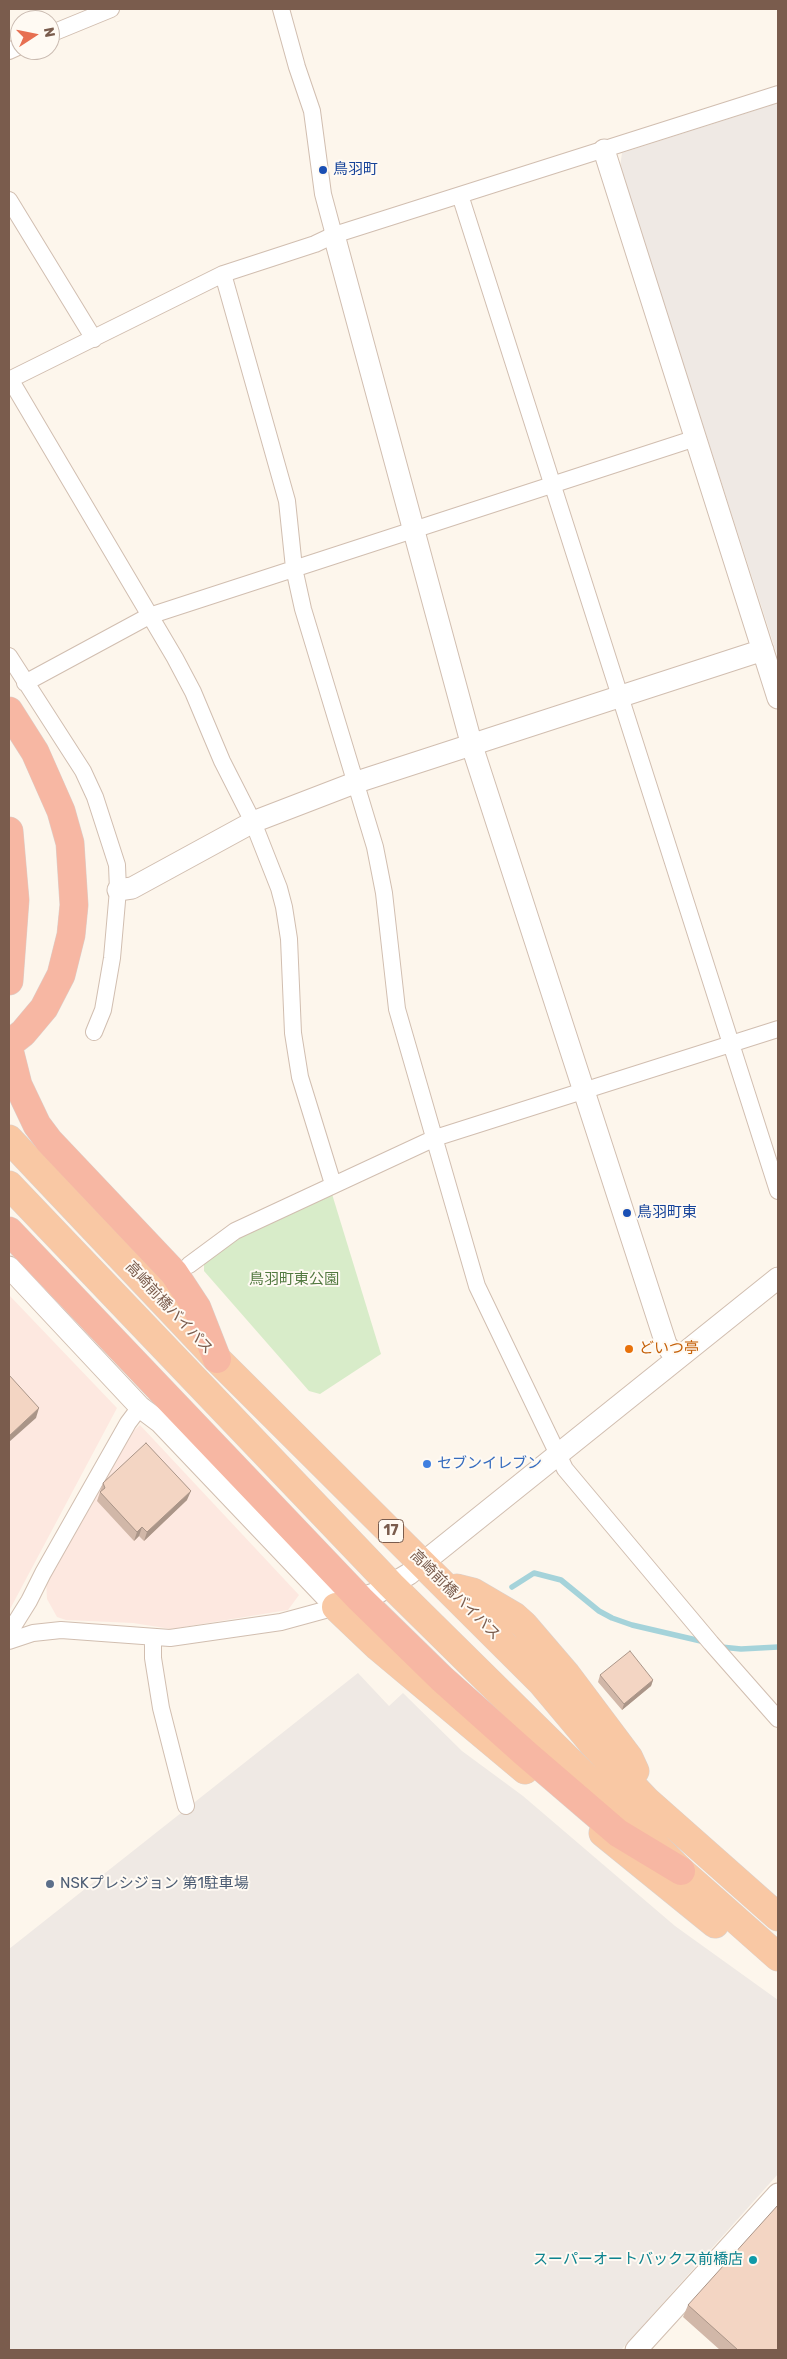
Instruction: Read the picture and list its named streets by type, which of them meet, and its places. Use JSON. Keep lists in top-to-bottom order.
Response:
{
  "streets": {
    "highway": ["高崎前橋バイパス", "17"]
  },
  "parks": ["鳥羽町東公園"],
  "places": [
    "鳥羽町",
    "鳥羽町東",
    "どいつ亭",
    "セブンイレブン",
    "NSKプレシジョン 第1駐車場",
    "スーパーオートバックス前橋店"
  ],
  "north": "right"
}
